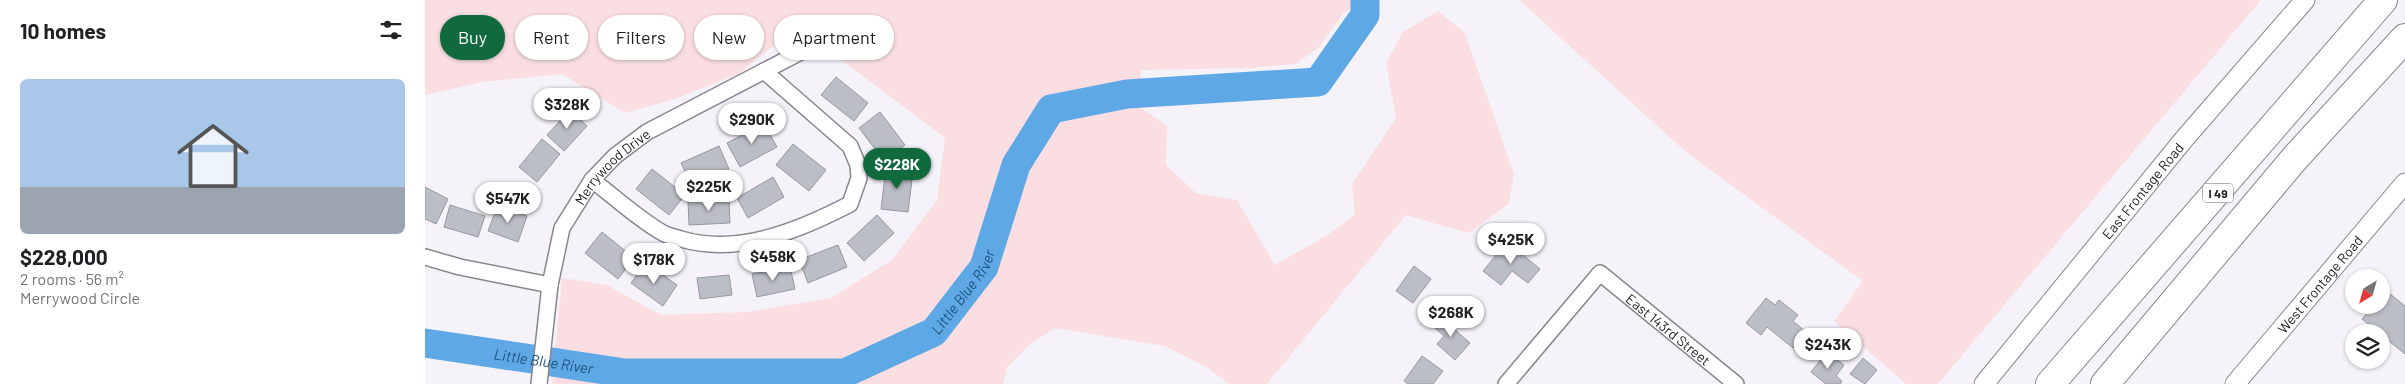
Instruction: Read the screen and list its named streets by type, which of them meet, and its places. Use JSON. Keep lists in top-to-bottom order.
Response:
{
  "streets": {
    "highway": ["I 49"],
    "street": [
      "Merrywood Drive",
      "East Frontage Road",
      "West Frontage Road",
      "East 143rd Street"
    ]
  },
  "water": ["Little Blue River"],
  "north": "bottom left",
  "page": {
    "heading": "10 homes",
    "chip": [
      "Buy",
      "Rent",
      "Filters",
      "New",
      "Apartment"
    ],
    "list": [
      {
        "name": "$228,000",
        "note": "2 rooms · 56 m² · Merrywood Circle"
      }
    ],
    "price": [
      "$328K",
      "$290K",
      "$228K",
      "$225K",
      "$547K",
      "$425K",
      "$458K",
      "$178K",
      "$268K",
      "$243K"
    ]
  }
}
